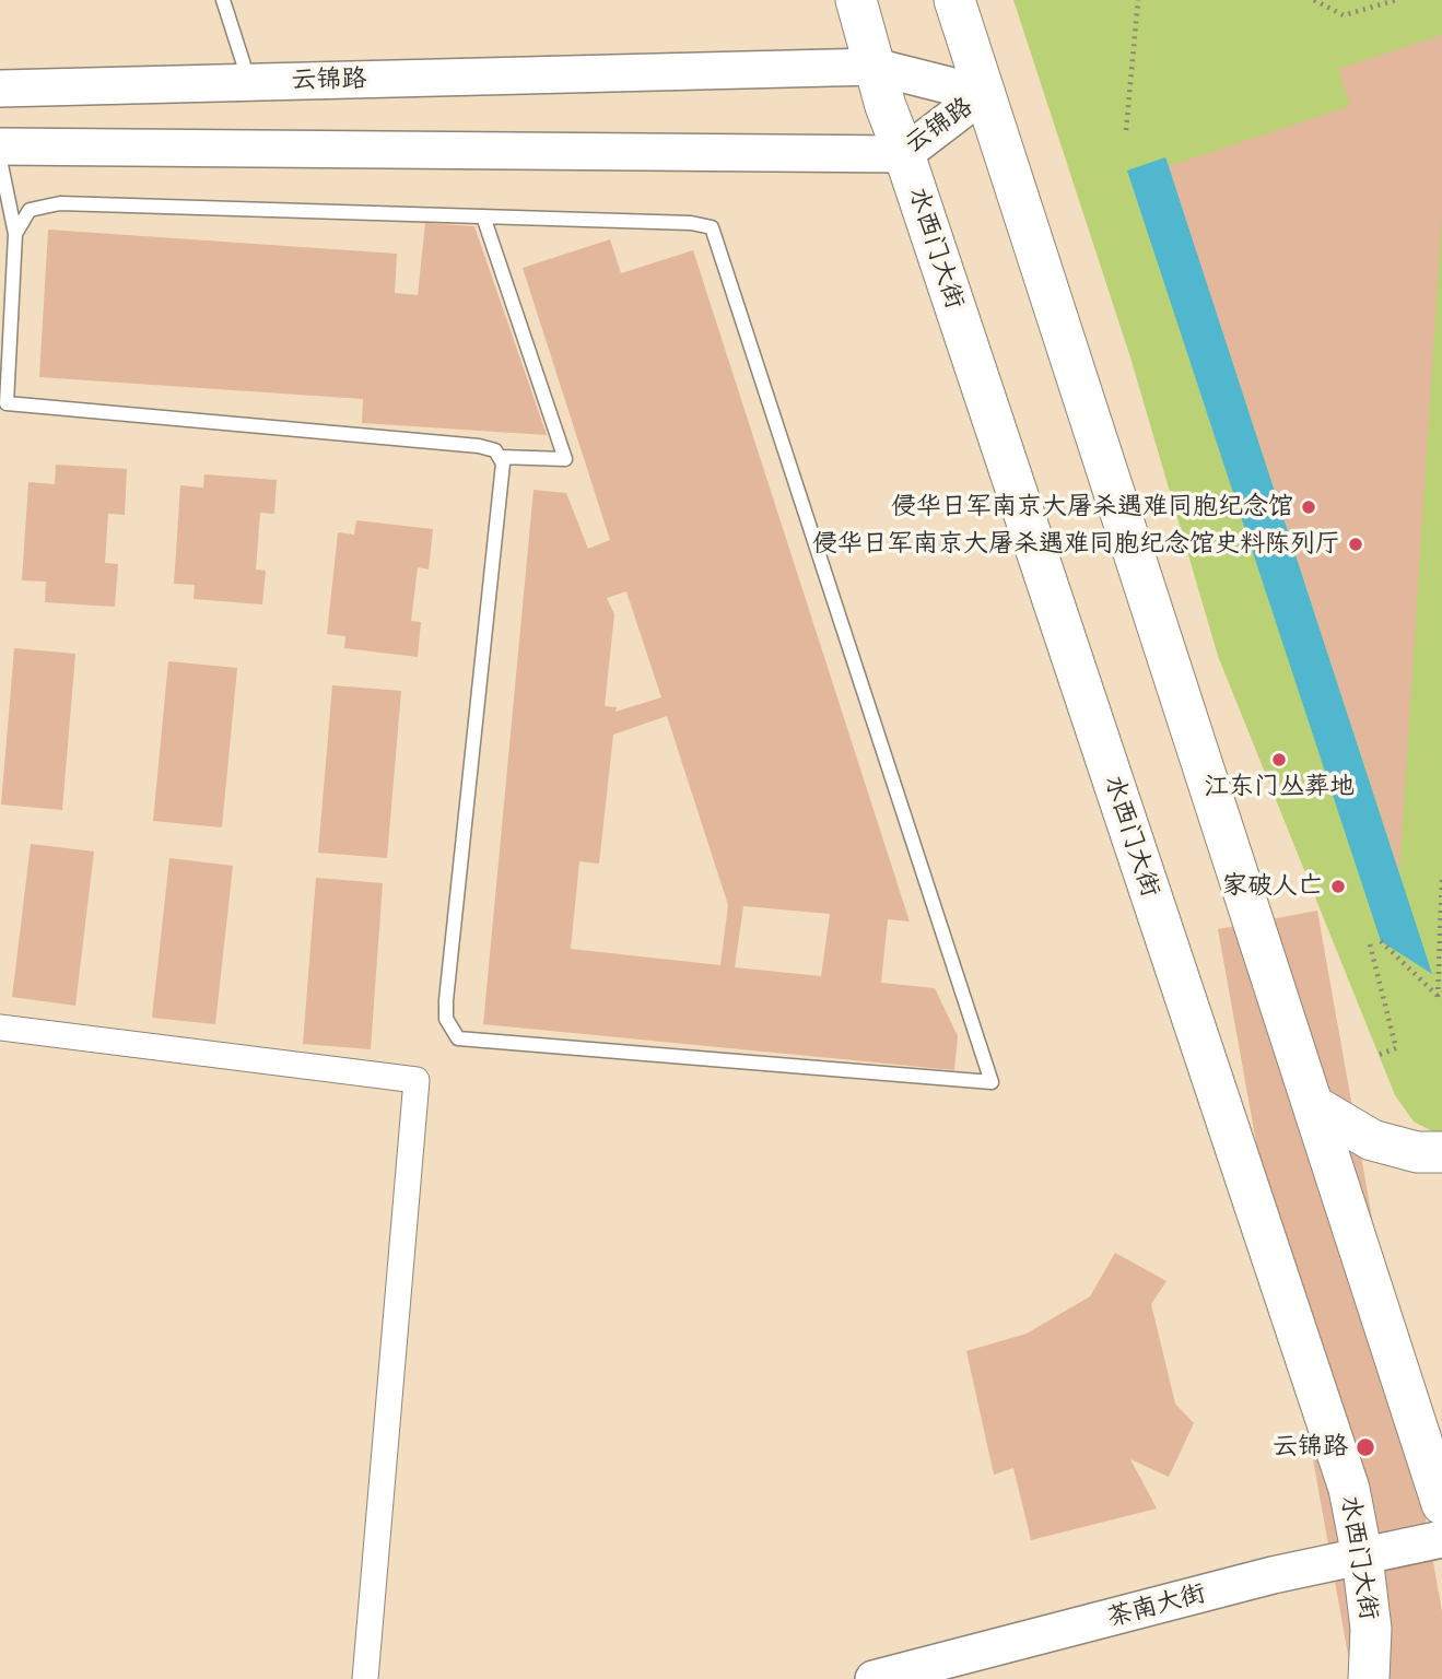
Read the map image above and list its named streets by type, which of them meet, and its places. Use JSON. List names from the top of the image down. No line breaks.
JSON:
{"streets":{"main road":["水西门大街"],"street":["云锦路","茶南大街"]},"crossings":[["云锦路","水西门大街"],["水西门大街","茶南大街"]],"places":["侵华日军南京大屠杀遇难同胞纪念馆","侵华日军南京大屠杀遇难同胞纪念馆史料陈列厅","江东门丛葬地","家破人亡","云锦路"]}
